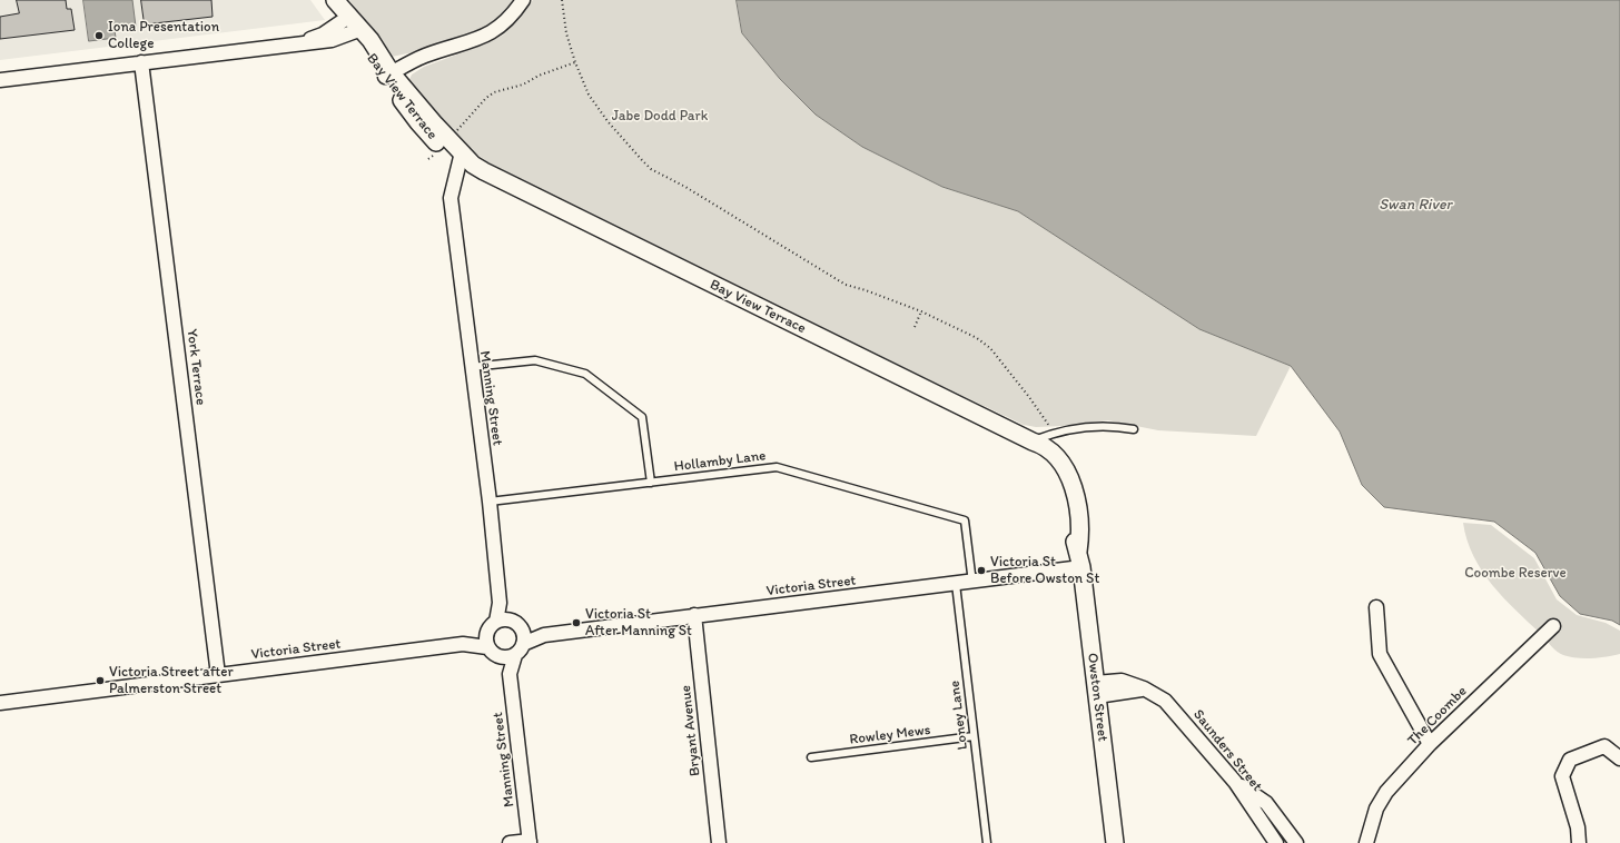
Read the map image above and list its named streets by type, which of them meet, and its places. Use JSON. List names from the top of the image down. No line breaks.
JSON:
{"streets":{"street":["Bay View Terrace","York Terrace","Manning Street","Victoria Street","Owston Street","The Coombe","Bryant Avenue","Saunders Street"],"lane":["Hollamby Lane","Loney Lane","Rowley Mews"]},"crossings":[["Bay View Terrace","Manning Street"],["Bay View Terrace","Owston Street"],["York Terrace","Victoria Street"],["Manning Street","Hollamby Lane"],["Manning Street","Victoria Street"],["Hollamby Lane","Victoria Street"],["Victoria Street","Owston Street"],["Victoria Street","Loney Lane"],["Victoria Street","Bryant Avenue"],["Owston Street","Saunders Street"],["Loney Lane","Rowley Mews"]],"water":["Swan River"],"parks":["Jabe Dodd Park","Coombe Reserve"],"places":["Iona Presentation College","Victoria St Before Owston St","Victoria St After Manning St","Victoria Street after Palmerston Street"]}
